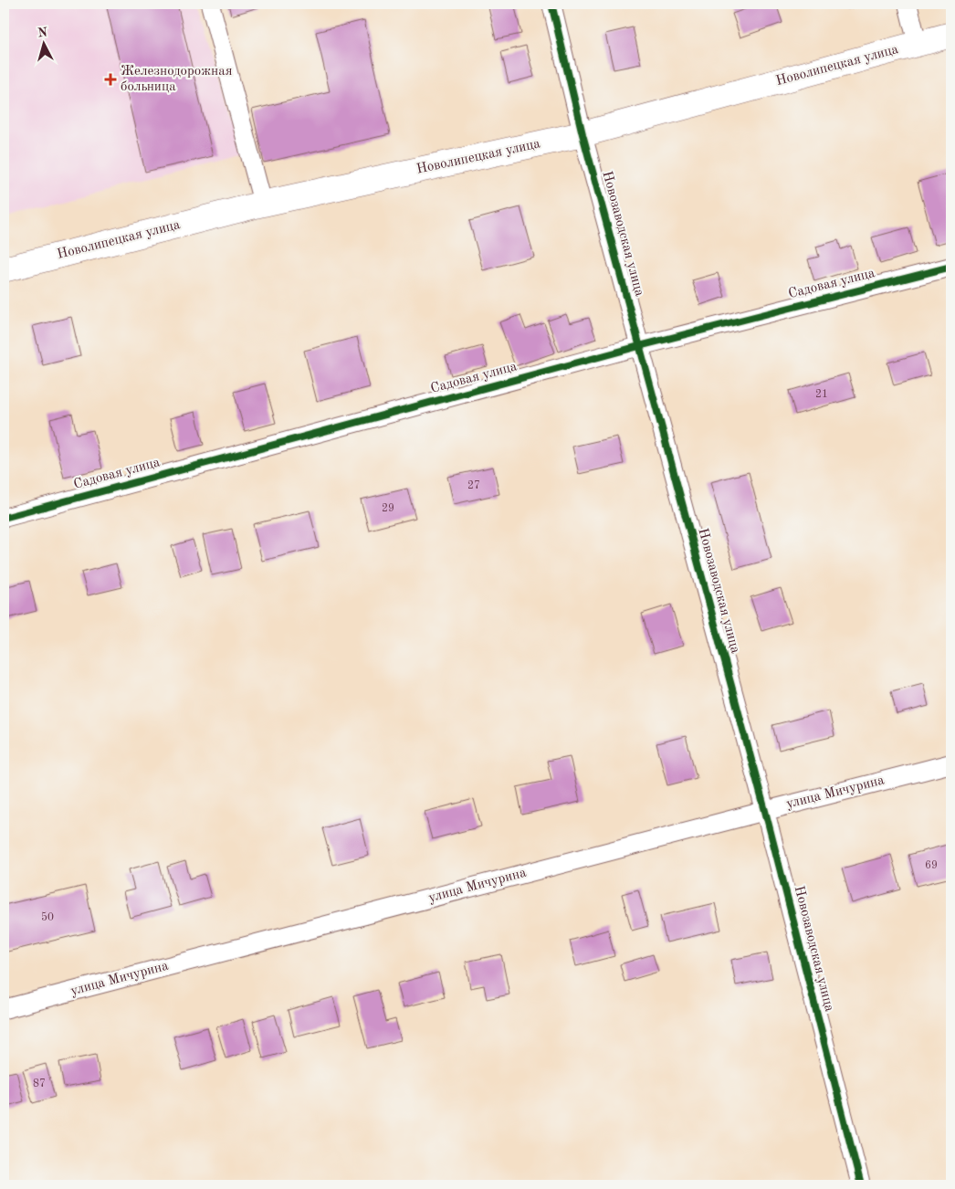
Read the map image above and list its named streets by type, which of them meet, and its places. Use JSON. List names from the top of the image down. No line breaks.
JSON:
{"streets":{"street":["Новолипецкая улица","Новозаводская улица","Садовая улица","улица Мичурина"]},"crossings":[["Новолипецкая улица","Новозаводская улица"],["Новозаводская улица","Садовая улица"],["Новозаводская улица","улица Мичурина"]],"places":{"health":["Железнодорожная больница"]},"house_numbers":["21","27","29","69","50","87"],"north":"top"}
